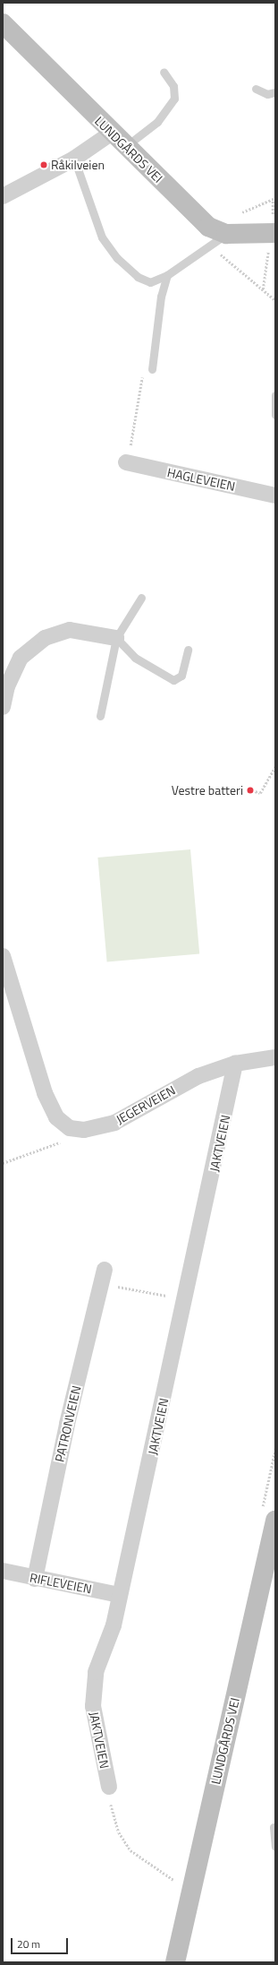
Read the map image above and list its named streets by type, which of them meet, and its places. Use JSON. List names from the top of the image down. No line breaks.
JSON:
{"streets":{"street":["LUNDGÅRDS VEI","HAGLEVEIEN","JEGERVEIEN","JAKTVEIEN","PATRONVEIEN","RIFLEVEIEN"]},"crossings":[["JEGERVEIEN","JAKTVEIEN"],["JAKTVEIEN","RIFLEVEIEN"],["PATRONVEIEN","RIFLEVEIEN"]],"places":["Råkilveien","Vestre batteri"],"scale_bar":"20 m"}
